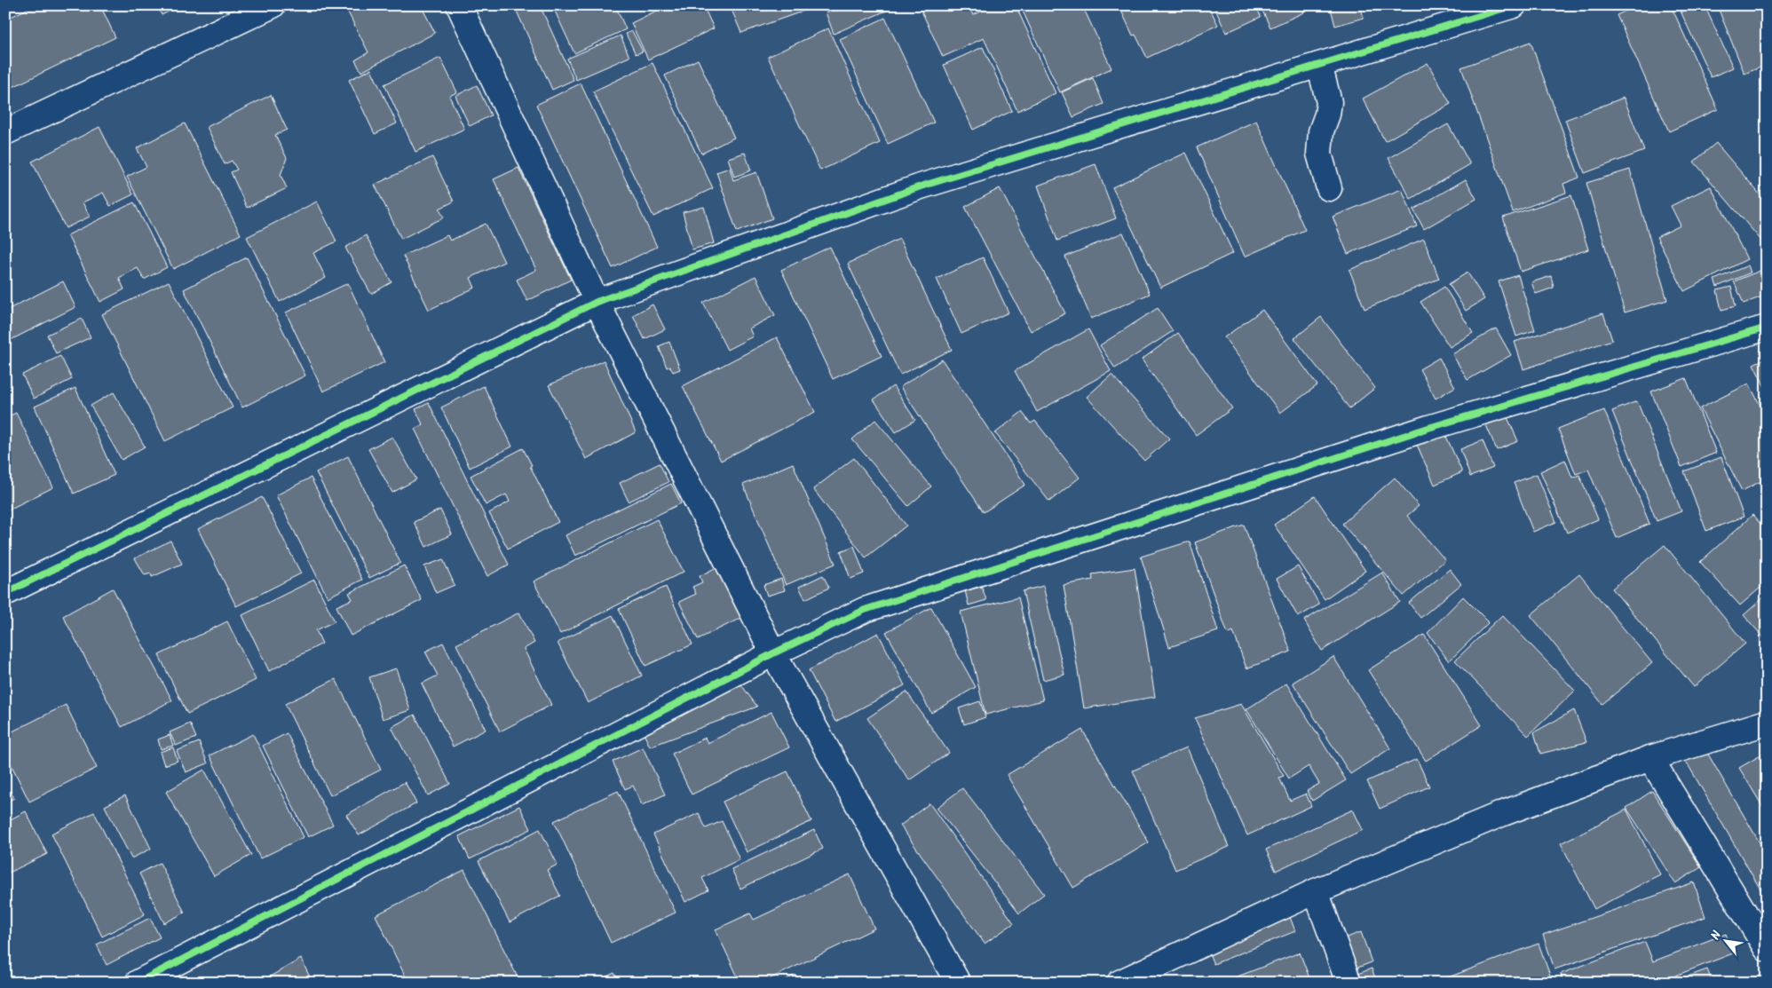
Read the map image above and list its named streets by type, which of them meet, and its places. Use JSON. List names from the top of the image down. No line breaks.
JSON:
{"north":"top left"}
